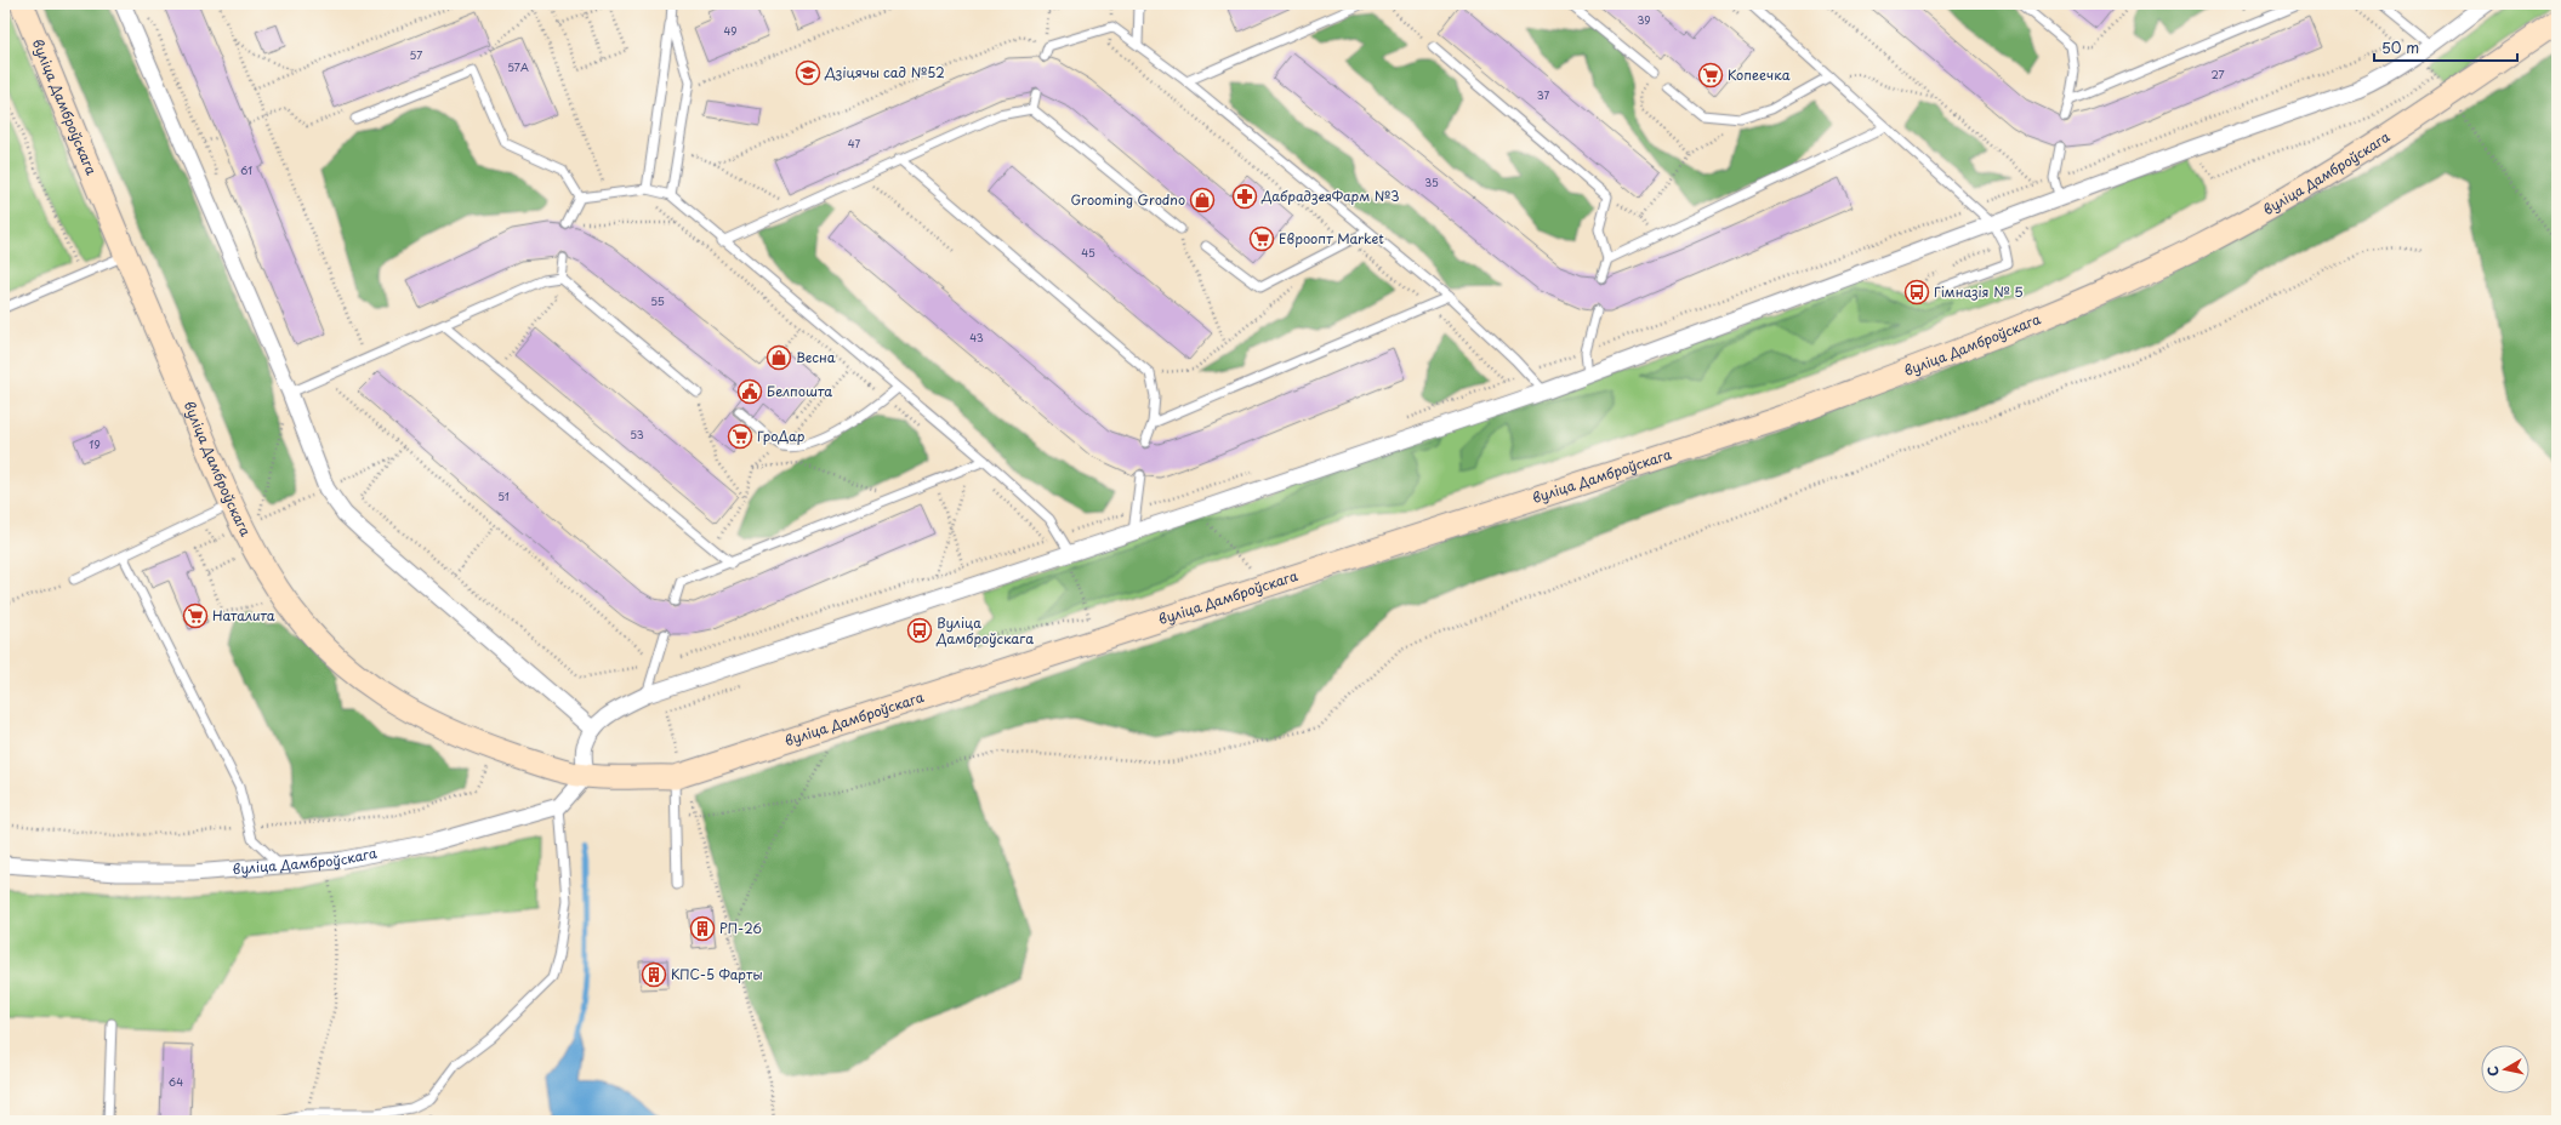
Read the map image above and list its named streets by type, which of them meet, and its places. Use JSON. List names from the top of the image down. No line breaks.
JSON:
{"streets":{"main road":["вуліца Дамброўскага"]},"places":{"school or university":["Дзіцячы сад №52"],"supermarket":["Копеечка","Евроопт Market","ГроДар","Наталита"],"pharmacy":["ДабрадзеяФарм №3"],"shop":["Grooming Grodno","Весна"],"bus stop":["Гімназія № 5","Вуліца Дамброўскага"],"public building":["Белпошта"],"building":["РП-26","КПС-5 Фарты"]},"house_numbers":["39","49","57","57А","27","37","47","61","35","45","55","43","53","19","51","64"],"scale_bar":"50 m","north":"left"}
